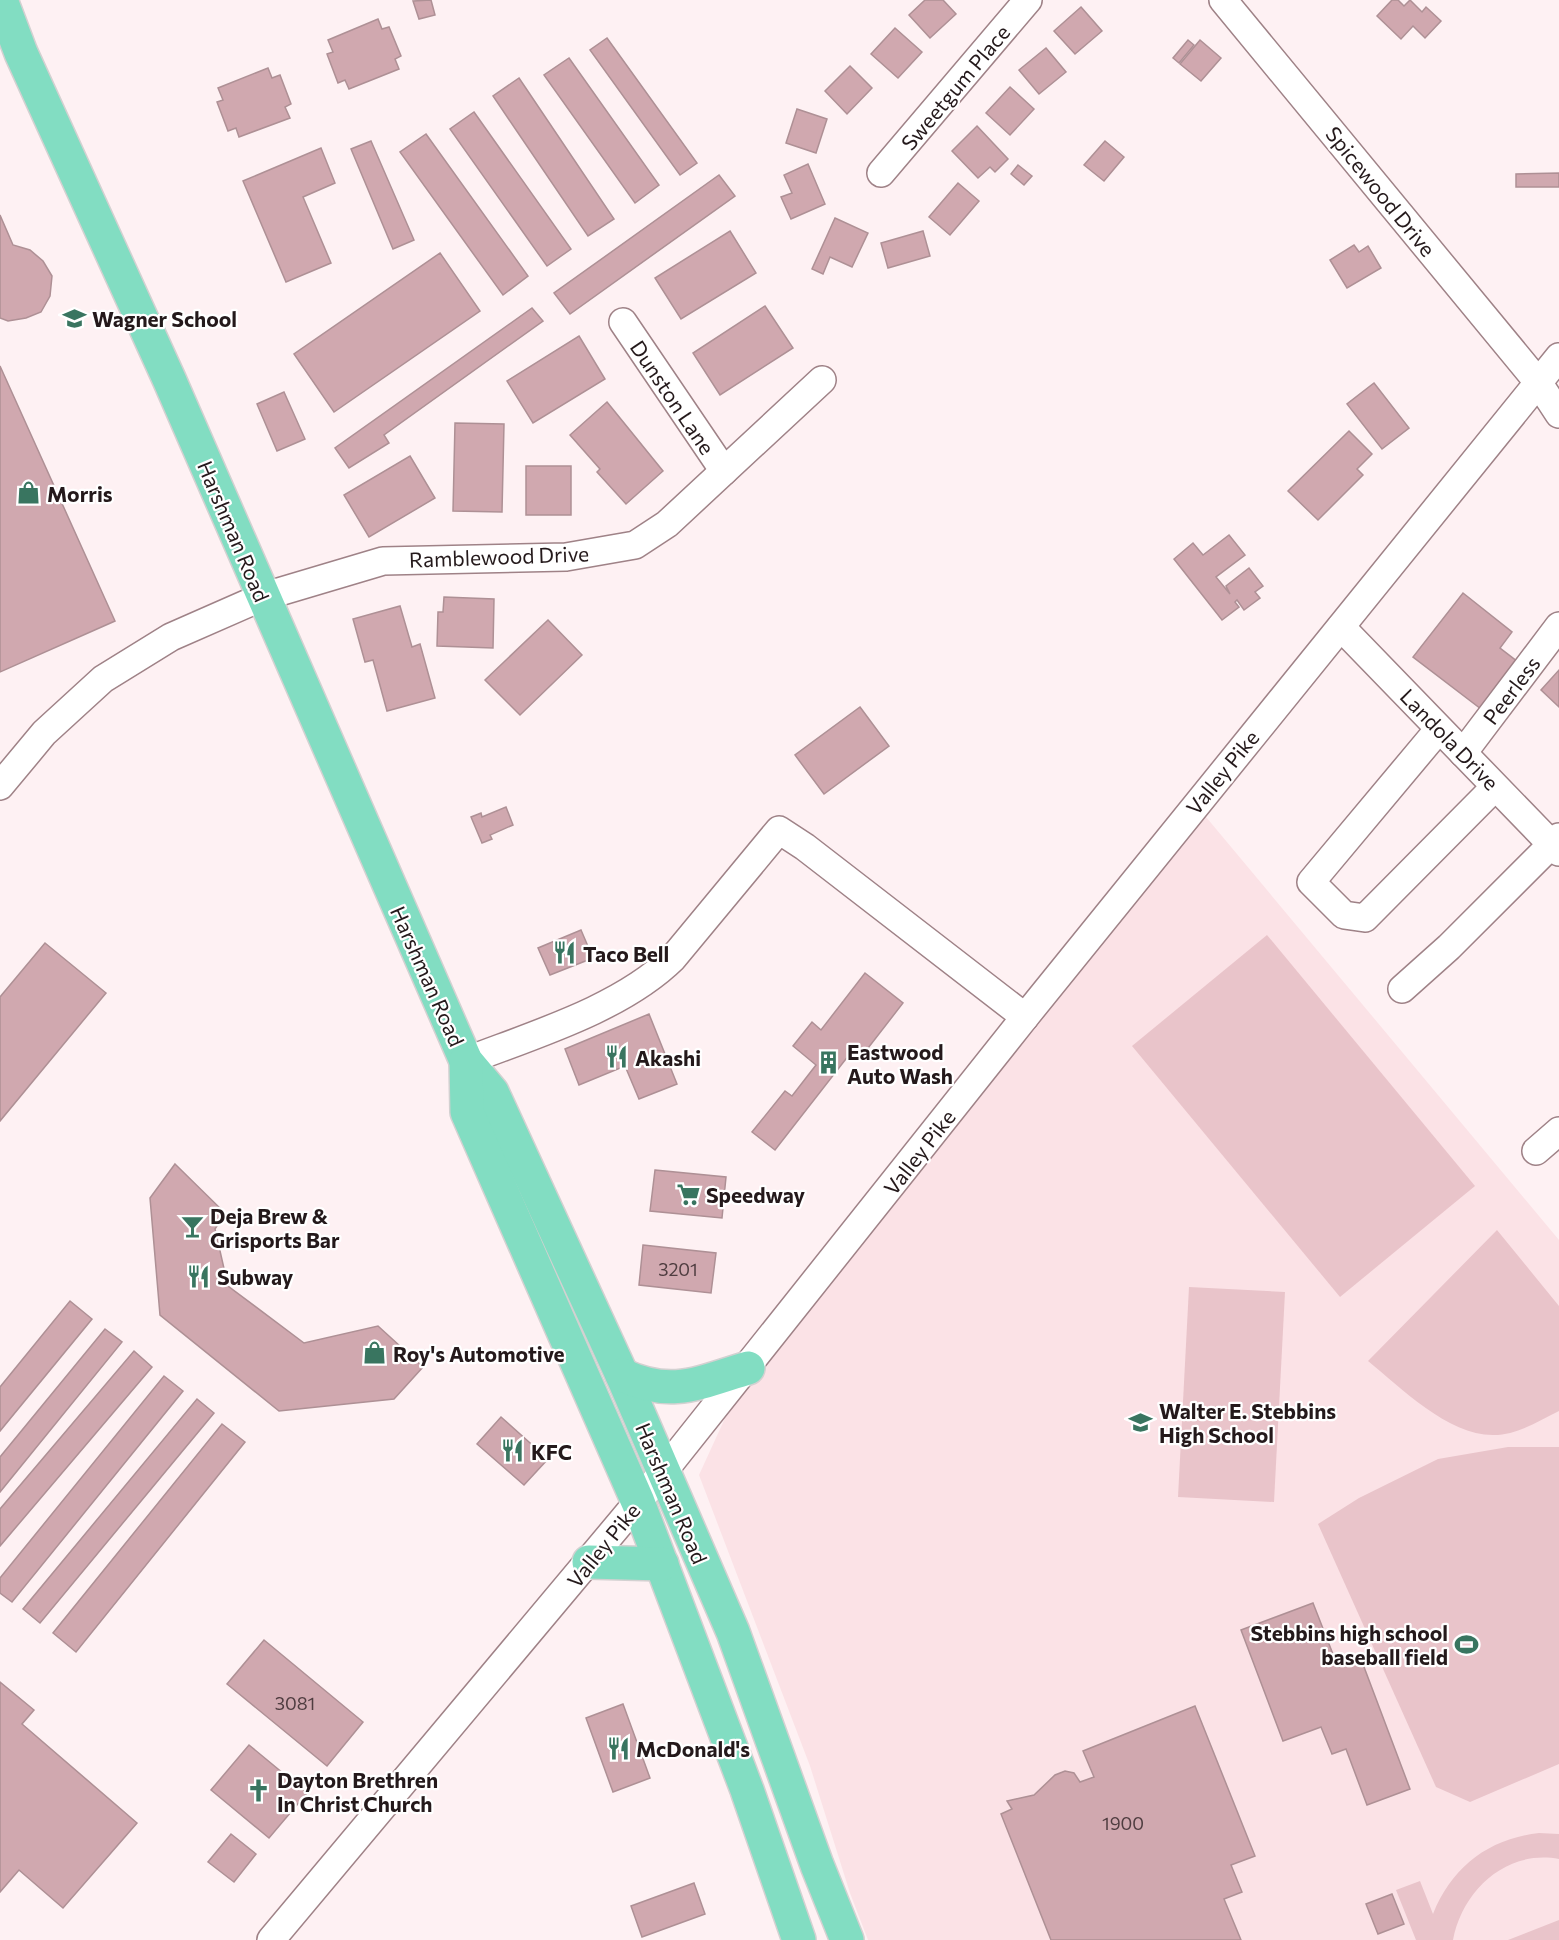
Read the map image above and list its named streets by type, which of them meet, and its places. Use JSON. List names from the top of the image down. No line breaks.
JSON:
{"streets":{"main road":["Harshman Road"],"street":["Sweetgum Place","Spicewood Drive","Dunston Lane","Ramblewood Drive","Peerless","Landola Drive","Valley Pike"]},"crossings":[["Spicewood Drive","Valley Pike"],["Dunston Lane","Ramblewood Drive"],["Harshman Road","Ramblewood Drive"],["Harshman Road","Valley Pike"],["Peerless","Landola Drive"],["Landola Drive","Valley Pike"]],"places":{"school or university":["Wagner School","Walter E. Stebbins High School"],"shop":["Morris","Roy's Automotive"],"restaurant":["Taco Bell","Akashi","Subway","KFC","McDonald's"],"building":["Eastwood Auto Wash"],"supermarket":["Speedway"],"bar":["Deja Brew & Grisports Bar"],"sports":["Stebbins high school baseball field"],"church":["Dayton Brethren In Christ Church"]},"house_numbers":["3201","3081","1900"]}
